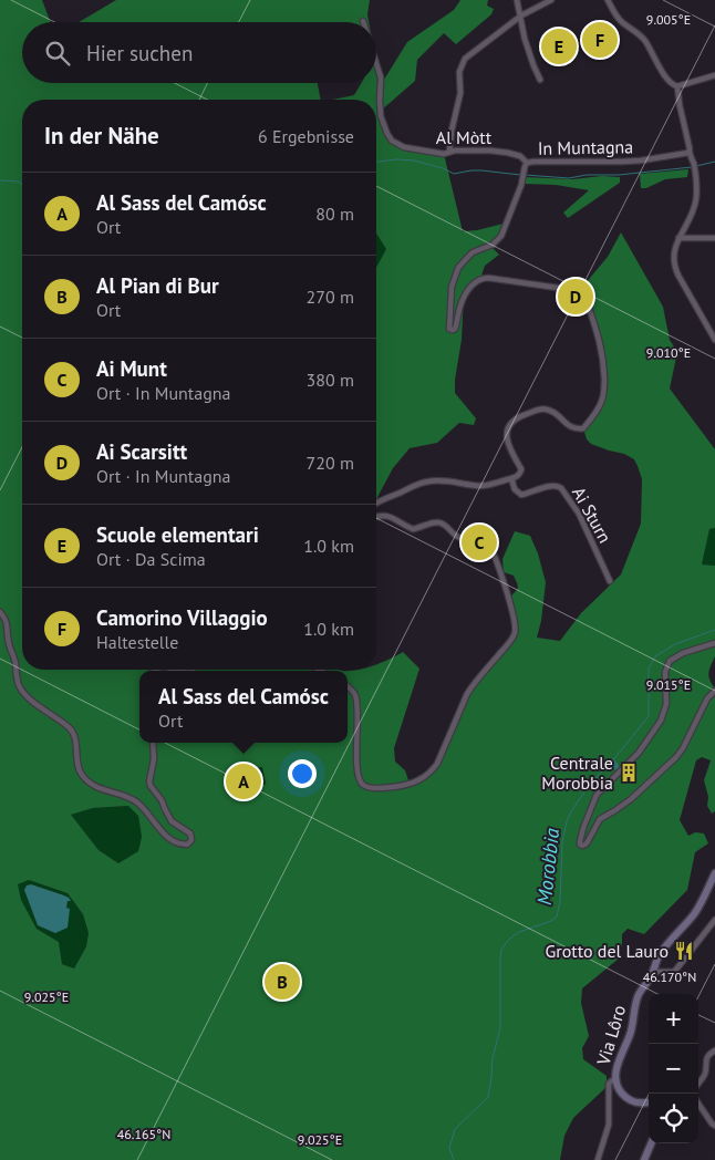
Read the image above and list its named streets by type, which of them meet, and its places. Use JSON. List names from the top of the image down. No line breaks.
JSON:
{"streets":{"street":["Al Mòtt","In Muntagna","Ai Sturn","Via Lôro"]},"crossings":[["Al Mòtt","In Muntagna"],["In Muntagna","Ai Sturn"]],"water":["Morobbia"],"places":{"building":["Centrale Morobbia"],"restaurant":["Grotto del Lauro"]},"page":{"pins":["F","E","D","C","A","B"],"search":"Hier suchen","heading":["In der Nähe","6 Ergebnisse"],"list":[{"mark":"A","name":"Al Sass del Camósc","note":"Ort","value":"80 m"},{"mark":"B","name":"Al Pian di Bur","note":"Ort","value":"270 m"},{"mark":"C","name":"Ai Munt","note":"Ort · In Muntagna","value":"380 m"},{"mark":"D","name":"Ai Scarsitt","note":"Ort · In Muntagna","value":"720 m"},{"mark":"E","name":"Scuole elementari","note":"Ort · Da Scima","value":"1.0 km"},{"mark":"F","name":"Camorino Villaggio","note":"Haltestelle","value":"1.0 km"}],"popup":["Al Sass del Camósc","Ort"],"map_buttons":["+","−"]},"coordinates":["9.005°E","9.010°E","9.015°E","46.170°N","9.025°E","46.165°N"]}
